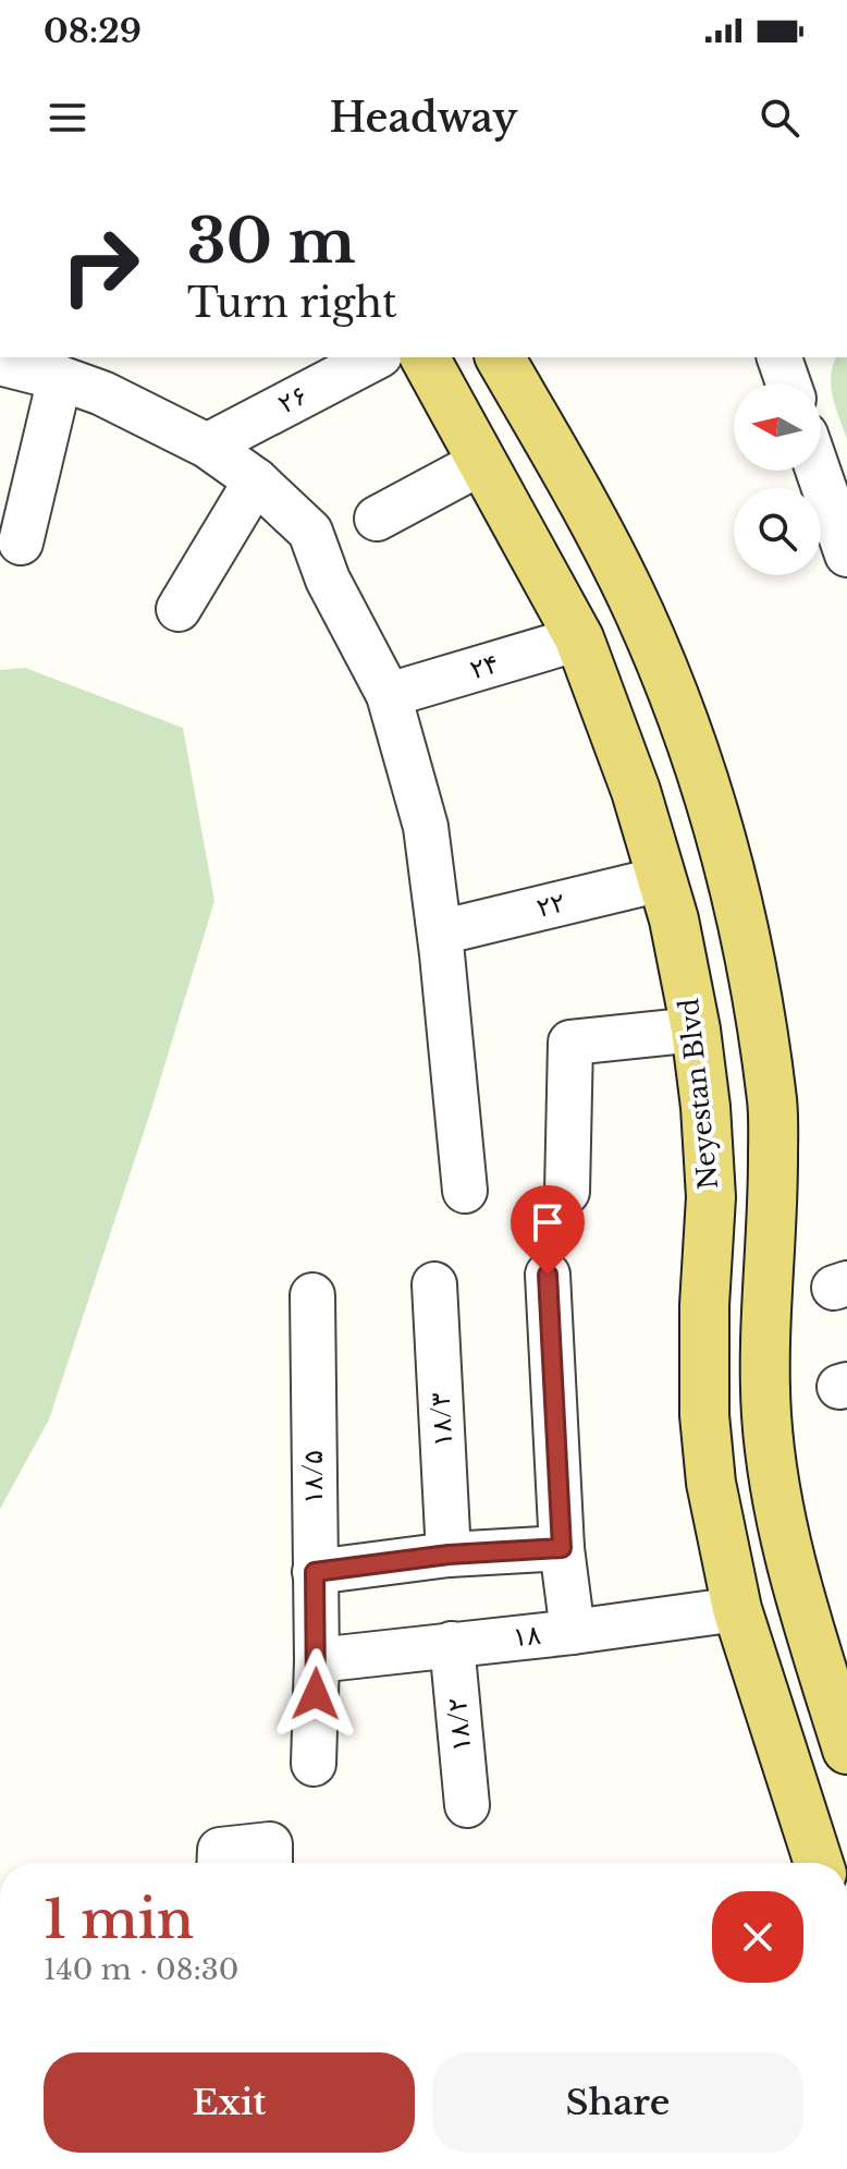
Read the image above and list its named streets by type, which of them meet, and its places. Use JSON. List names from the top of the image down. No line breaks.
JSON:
{"streets":{"main road":["Neyestan Blvd"],"street":["۲۶","۲۴","۲۲","۱۸/۳","۱۸/۵","۱۸","۱۸/۲"]},"crossings":[["۲۴","Neyestan Blvd"],["۲۲","Neyestan Blvd"],["Neyestan Blvd","۱۸"],["۱۸/۵","۱۸"],["۱۸","۱۸/۲"]],"north":"left","page":{"status":"08:29","header":"Headway","turn":["30 m","Turn right"],"heading":["1 min","140 m · 08:30"],"buttons":["Exit","Share"]}}
